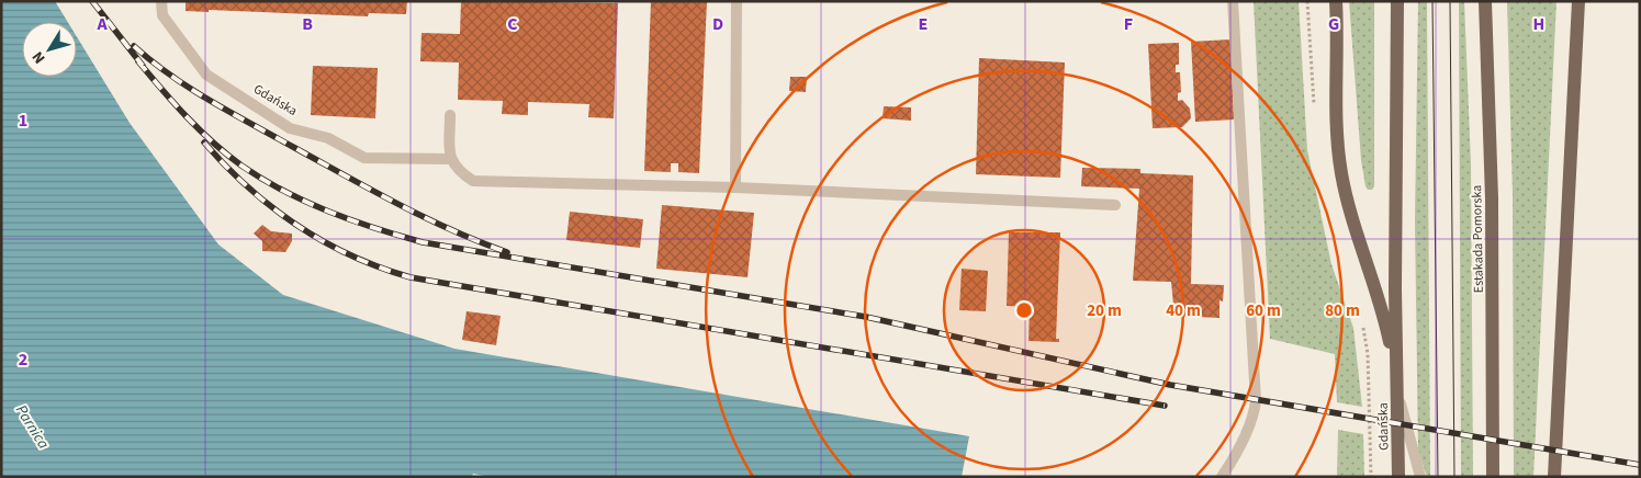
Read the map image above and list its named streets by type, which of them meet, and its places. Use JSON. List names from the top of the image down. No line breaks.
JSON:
{"streets":{"main road":["Gdańska","Estakada Pomorska"]},"water":["Parnica"],"north":"bottom left","grid":{"columns":["A","B","C","D","E","F","G","H"],"rows":["1","2"]},"rings":["20 m","40 m","60 m","80 m"]}
